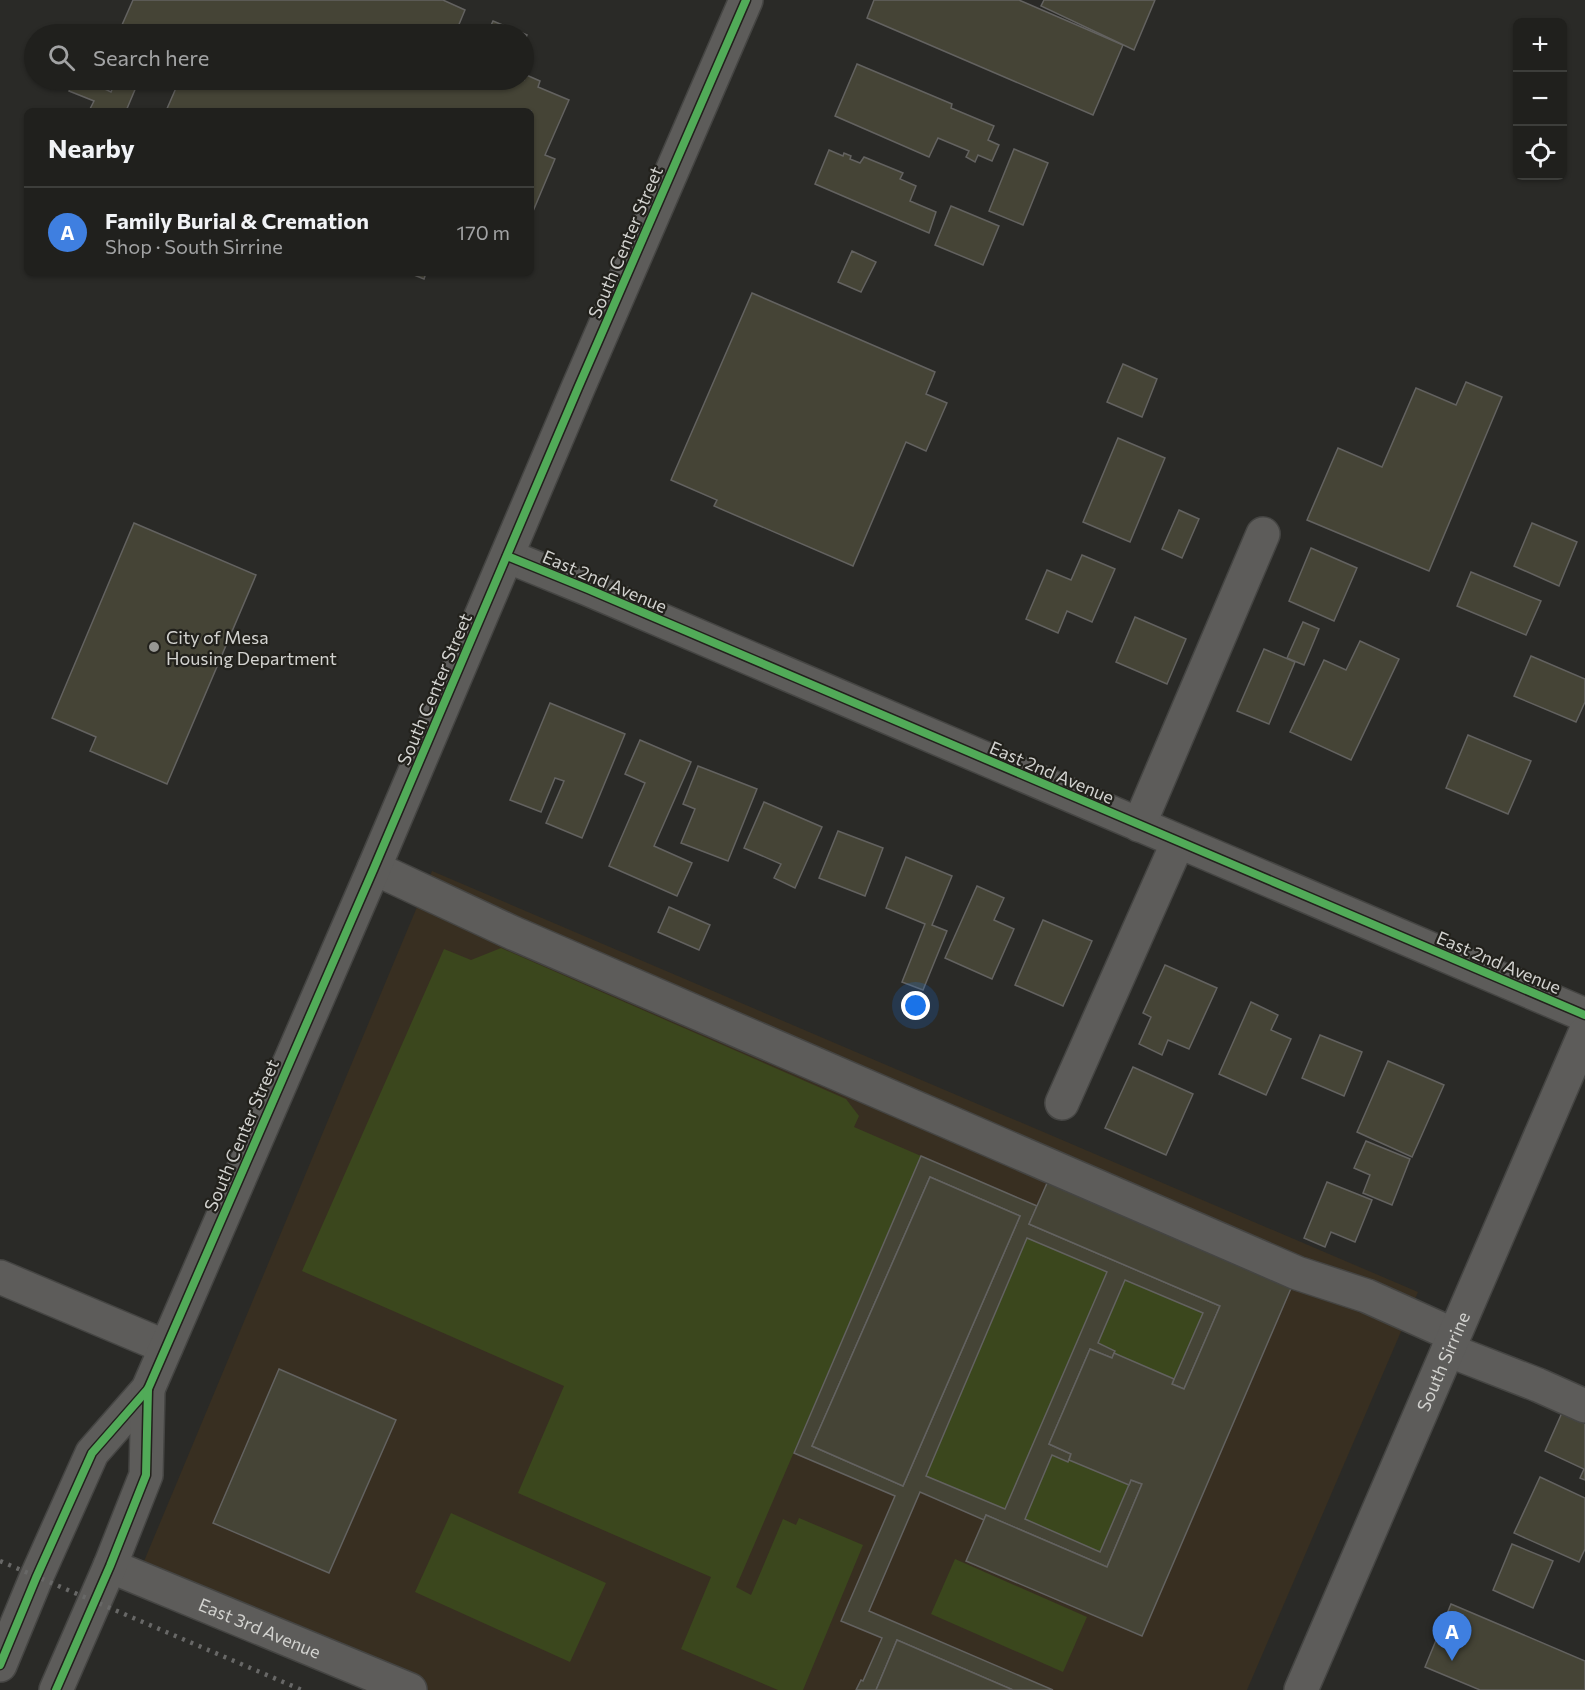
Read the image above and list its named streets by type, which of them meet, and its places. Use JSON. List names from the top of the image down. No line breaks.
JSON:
{"streets":{"street":["South Center Street","East 2nd Avenue","South Sirrine","East 3rd Avenue"]},"crossings":[["South Center Street","East 2nd Avenue"],["South Center Street","East 3rd Avenue"]],"places":["City of Mesa Housing Department"],"page":{"map_buttons":["+","−"],"search":"Search here","heading":"Nearby","list":[{"mark":"A","name":"Family Burial & Cremation","note":"Shop · South Sirrine","value":"170 m"}],"pins":"A"}}
